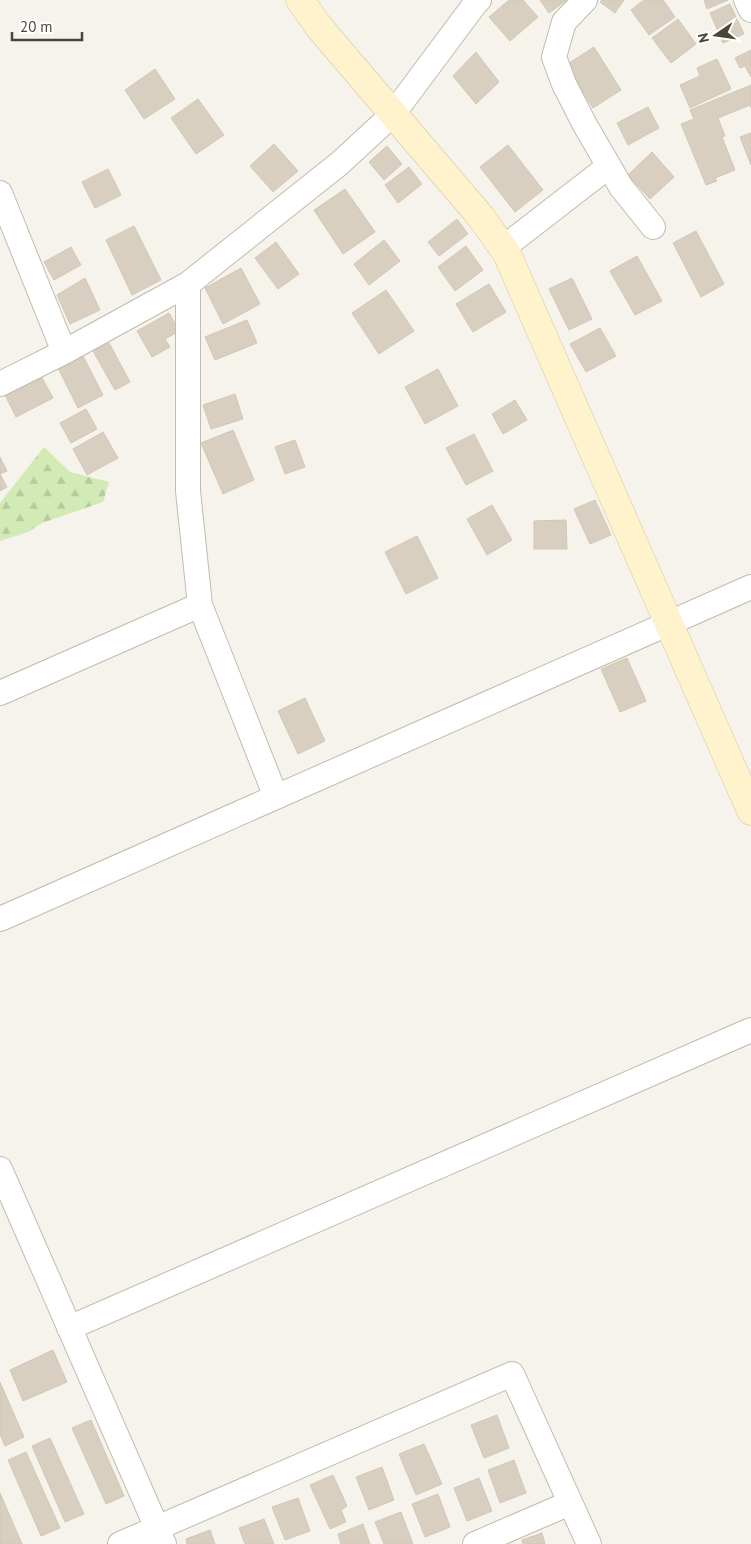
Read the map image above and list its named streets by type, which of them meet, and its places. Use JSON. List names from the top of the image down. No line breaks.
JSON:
{"scale_bar":"20 m","north":"left"}
